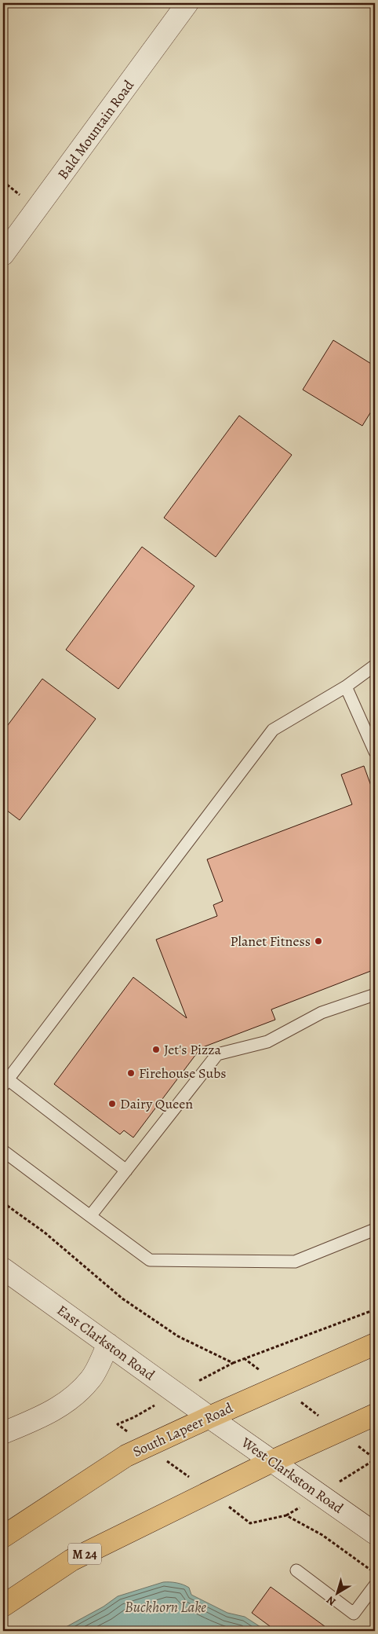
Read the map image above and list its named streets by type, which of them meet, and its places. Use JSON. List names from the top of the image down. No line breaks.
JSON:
{"streets":{"main road":["South Lapeer Road","M 24"],"street":["Bald Mountain Road","East Clarkston Road","West Clarkston Road"]},"crossings":[["East Clarkston Road","South Lapeer Road"],["East Clarkston Road","West Clarkston Road"],["South Lapeer Road","West Clarkston Road"],["West Clarkston Road","M 24"]],"water":["Buckhorn Lake"],"places":["Planet Fitness","Jet's Pizza","Firehouse Subs","Dairy Queen"],"north":"bottom left"}
